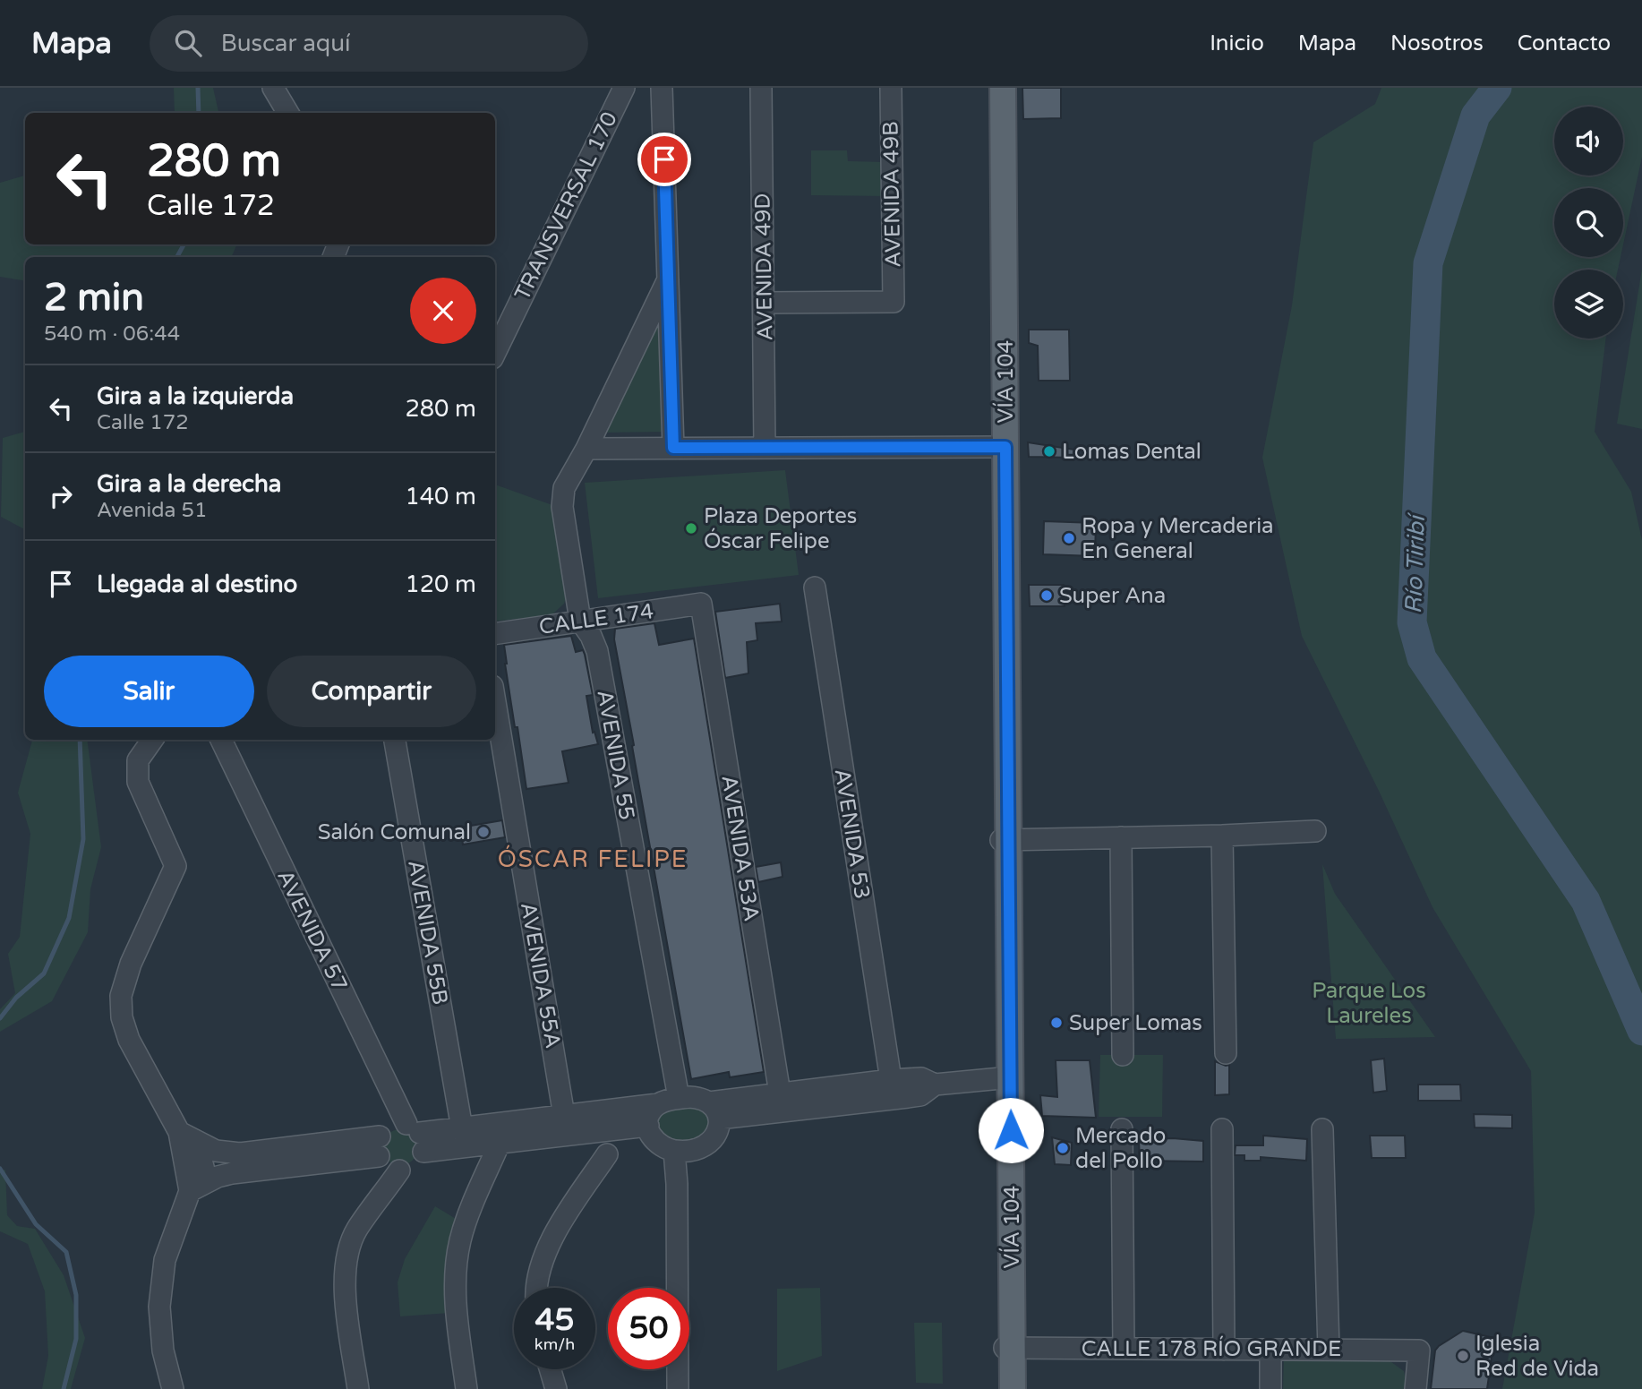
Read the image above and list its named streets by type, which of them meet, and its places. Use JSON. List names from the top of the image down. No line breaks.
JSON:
{"streets":{"main road":["VÍA 104"],"street":["AVENIDA 49B","TRANSVERSAL 170","AVENIDA 49D","CALLE 174","AVENIDA 55","AVENIDA 53","AVENIDA 53A","AVENIDA 57","AVENIDA 55B","AVENIDA 55A","CALLE 178 RÍO GRANDE"]},"crossings":[["AVENIDA 49B","AVENIDA 49D"],["VÍA 104","CALLE 178 RÍO GRANDE"],["CALLE 174","AVENIDA 55"],["CALLE 174","AVENIDA 53A"]],"districts":["ÓSCAR FELIPE"],"water":["Río Tiribí"],"parks":["Parque Los Laureles"],"places":["Lomas Dental","Plaza Deportes Óscar Felipe","Ropa y Mercaderia En General","Super Ana","Salón Comunal","Super Lomas","Mercado del Pollo","Iglesia Red de Vida"],"page":{"header":"Mapa","search":"Buscar aquí","nav":["Inicio","Mapa","Nosotros","Contacto"],"turn":["280 m","Calle 172"],"heading":["2 min","540 m · 06:44"],"list":[{"name":"Gira a la izquierda","note":"Calle 172","value":"280 m"},{"name":"Gira a la derecha","note":"Avenida 51","value":"140 m"},{"name":"Llegada al destino","value":"120 m"}],"buttons":["Salir","Compartir"],"speed":"45 km/h","limit":"50"}}
